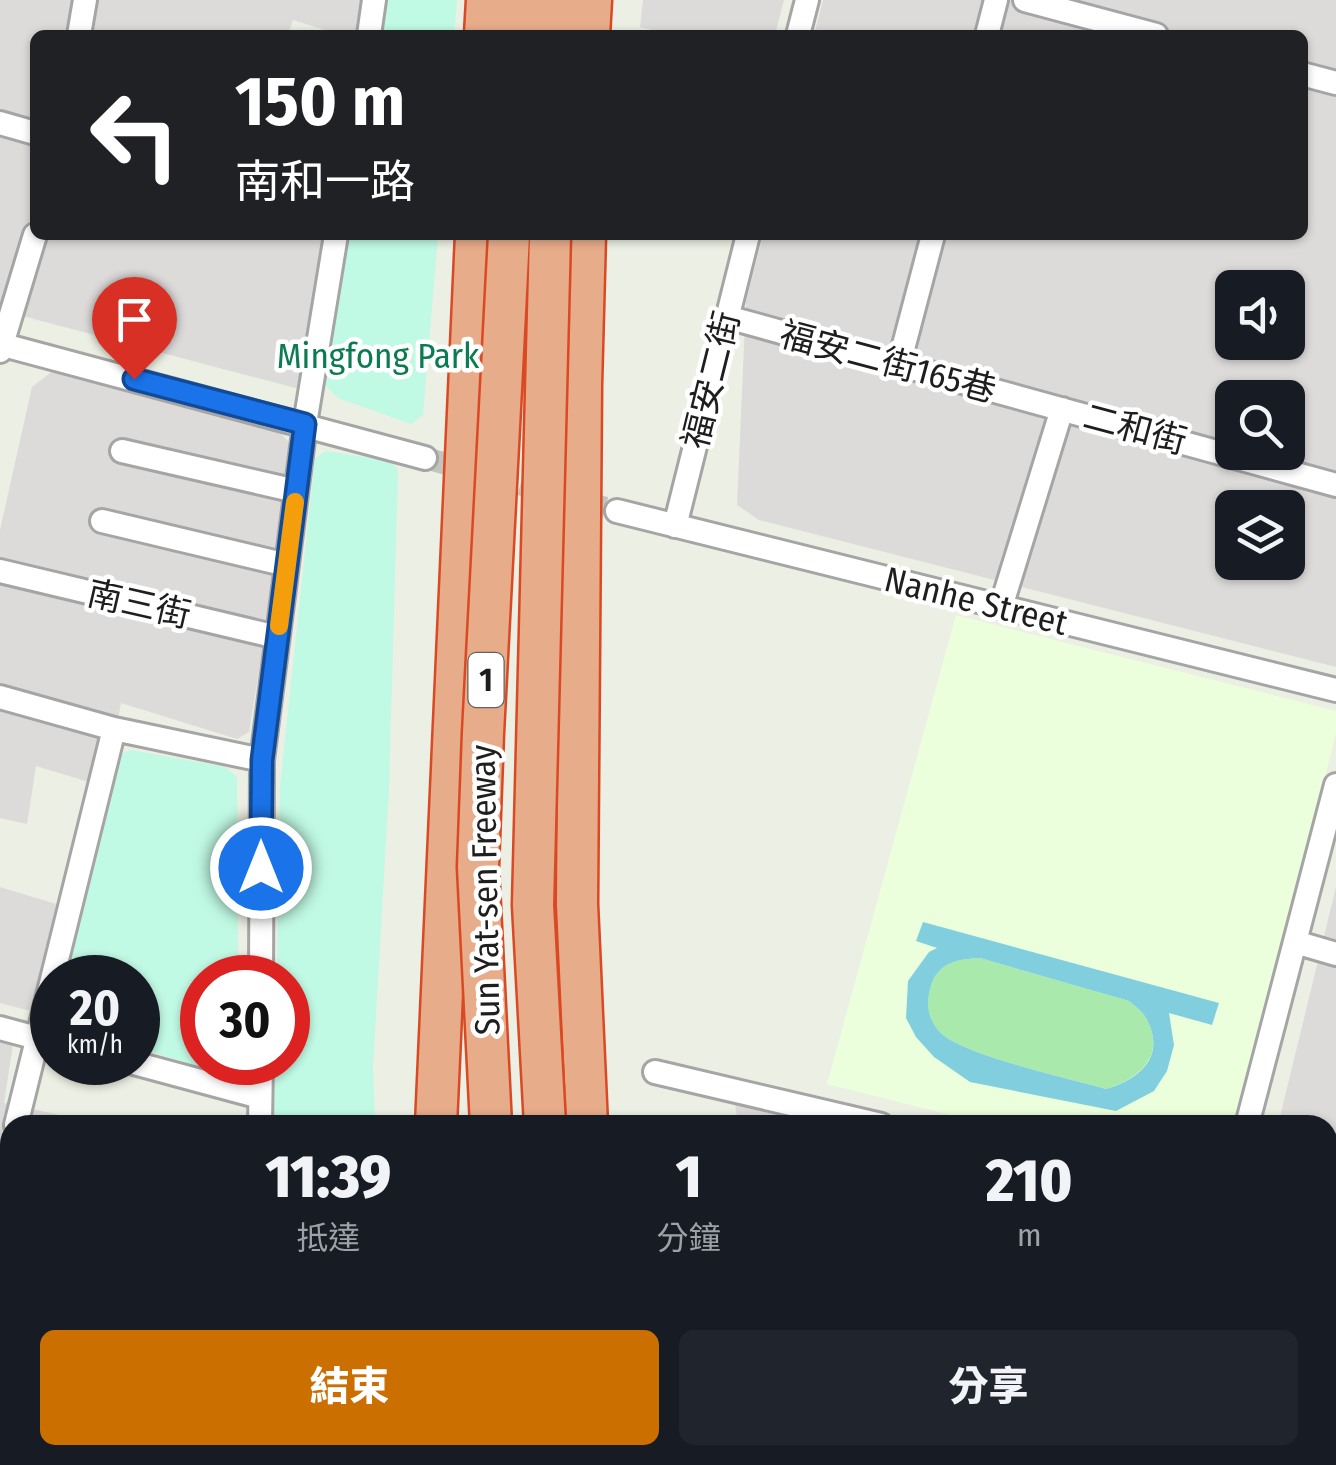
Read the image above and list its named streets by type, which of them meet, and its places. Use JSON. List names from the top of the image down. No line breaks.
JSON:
{"streets":{"highway":["1","Sun Yat-sen Freeway"],"street":["福安二街165巷","福安二街","二和街","Nanhe Street","南三街"]},"crossings":[["福安二街165巷","福安二街"],["福安二街165巷","二和街"],["福安二街","Nanhe Street"]],"parks":["Mingfong Park"],"page":{"turn":["150 m","南和一路"],"speed":"20 km/h","limit":"30","eta":["11:39","抵達","1","分鐘","210","m"],"buttons":["結束","分享"]}}
